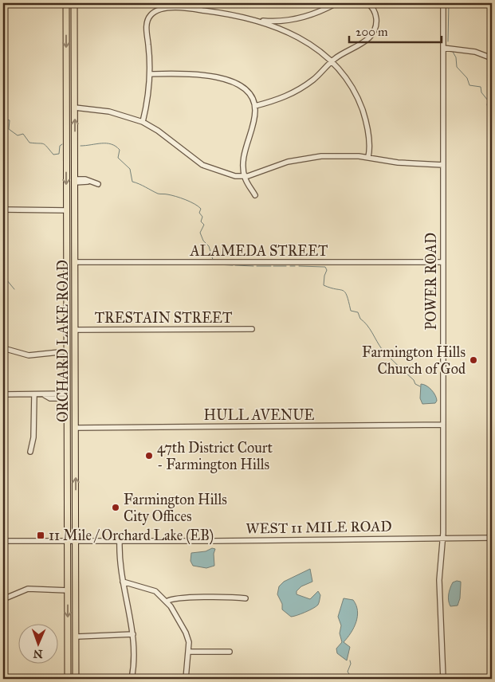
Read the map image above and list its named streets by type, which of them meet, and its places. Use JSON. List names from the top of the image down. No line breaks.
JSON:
{"streets":{"main road":["ORCHARD LAKE ROAD"],"street":["ALAMEDA STREET","POWER ROAD","TRESTAIN STREET","HULL AVENUE","WEST 11 MILE ROAD"]},"crossings":[["ALAMEDA STREET","POWER ROAD"],["ALAMEDA STREET","ORCHARD LAKE ROAD"],["POWER ROAD","HULL AVENUE"],["POWER ROAD","WEST 11 MILE ROAD"],["TRESTAIN STREET","ORCHARD LAKE ROAD"],["ORCHARD LAKE ROAD","HULL AVENUE"],["ORCHARD LAKE ROAD","WEST 11 MILE ROAD"]],"places":{"other":["Farmington Hills Church of God","47th District Court - Farmington Hills","Farmington Hills City Offices"],"transit":["11 Mile / Orchard Lake (EB)"]},"scale_bar":"200 m","north":"bottom"}
